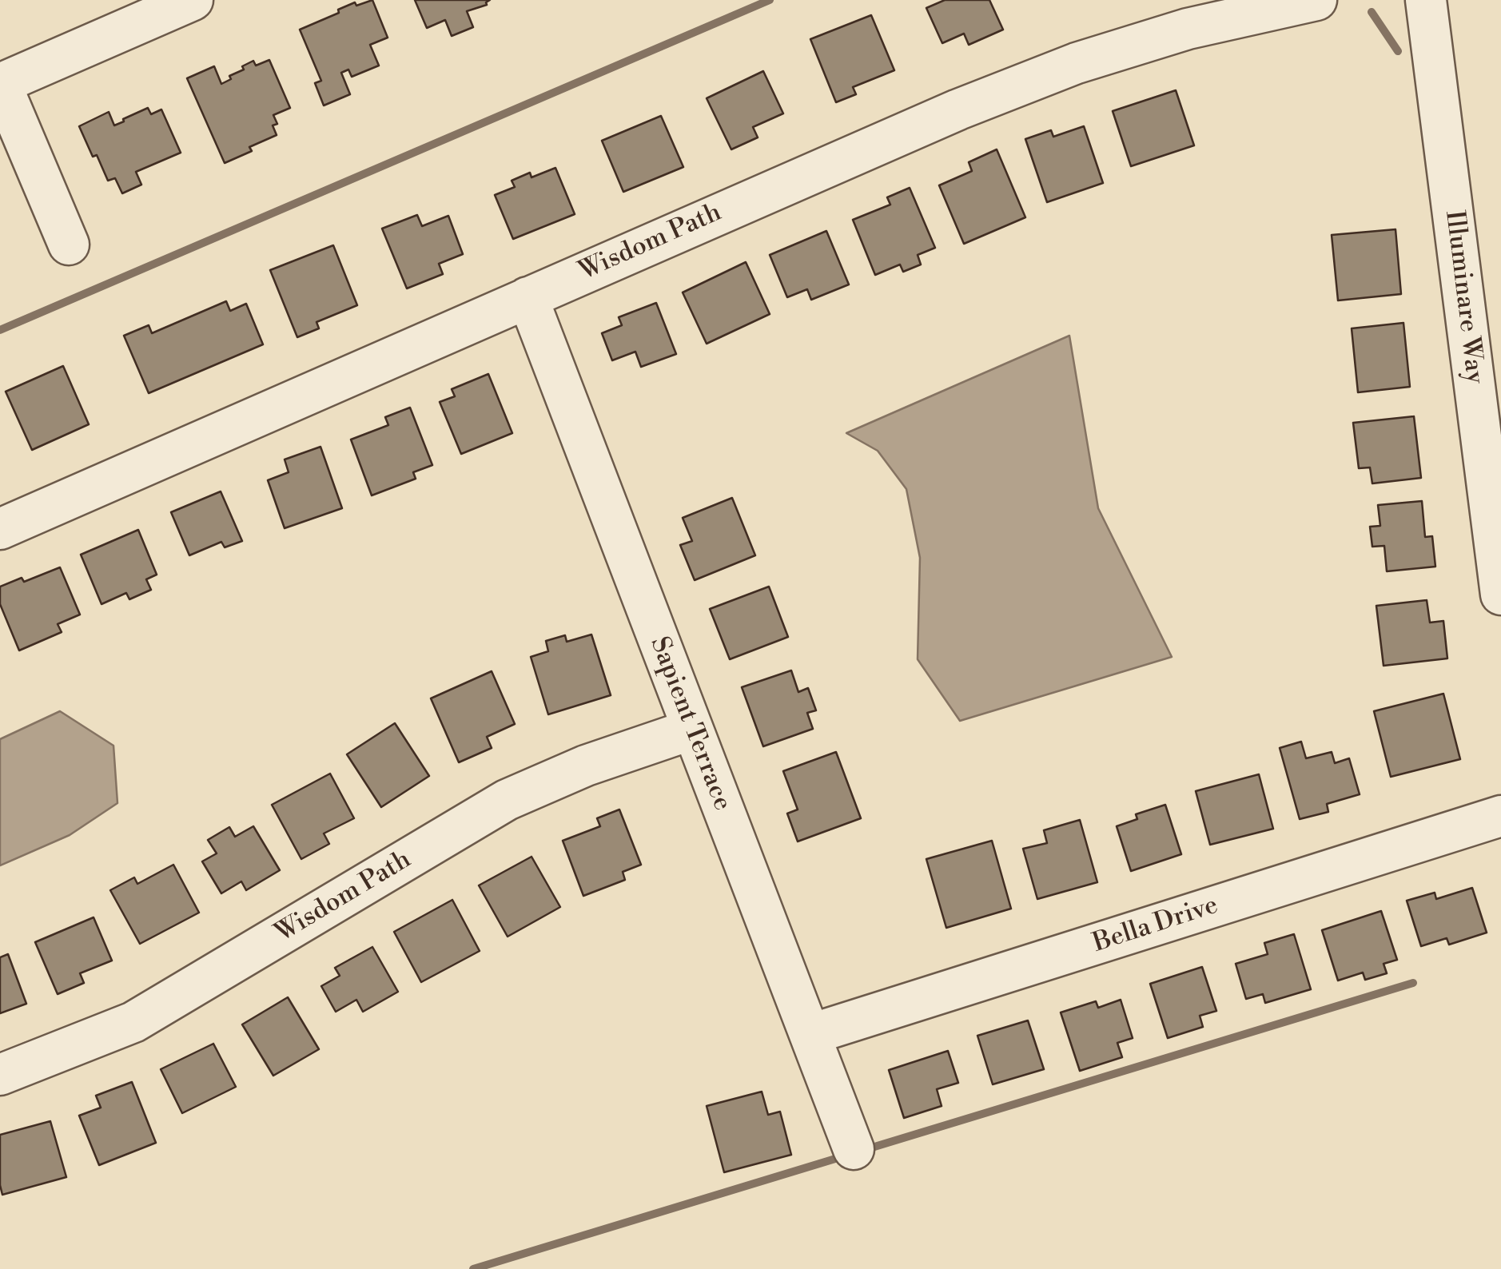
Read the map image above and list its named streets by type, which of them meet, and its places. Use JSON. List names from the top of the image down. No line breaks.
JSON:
{"streets":{"street":["Wisdom Path","Illuminare Way","Sapient Terrace","Bella Drive"]},"crossings":[["Wisdom Path","Sapient Terrace"],["Sapient Terrace","Bella Drive"]]}
